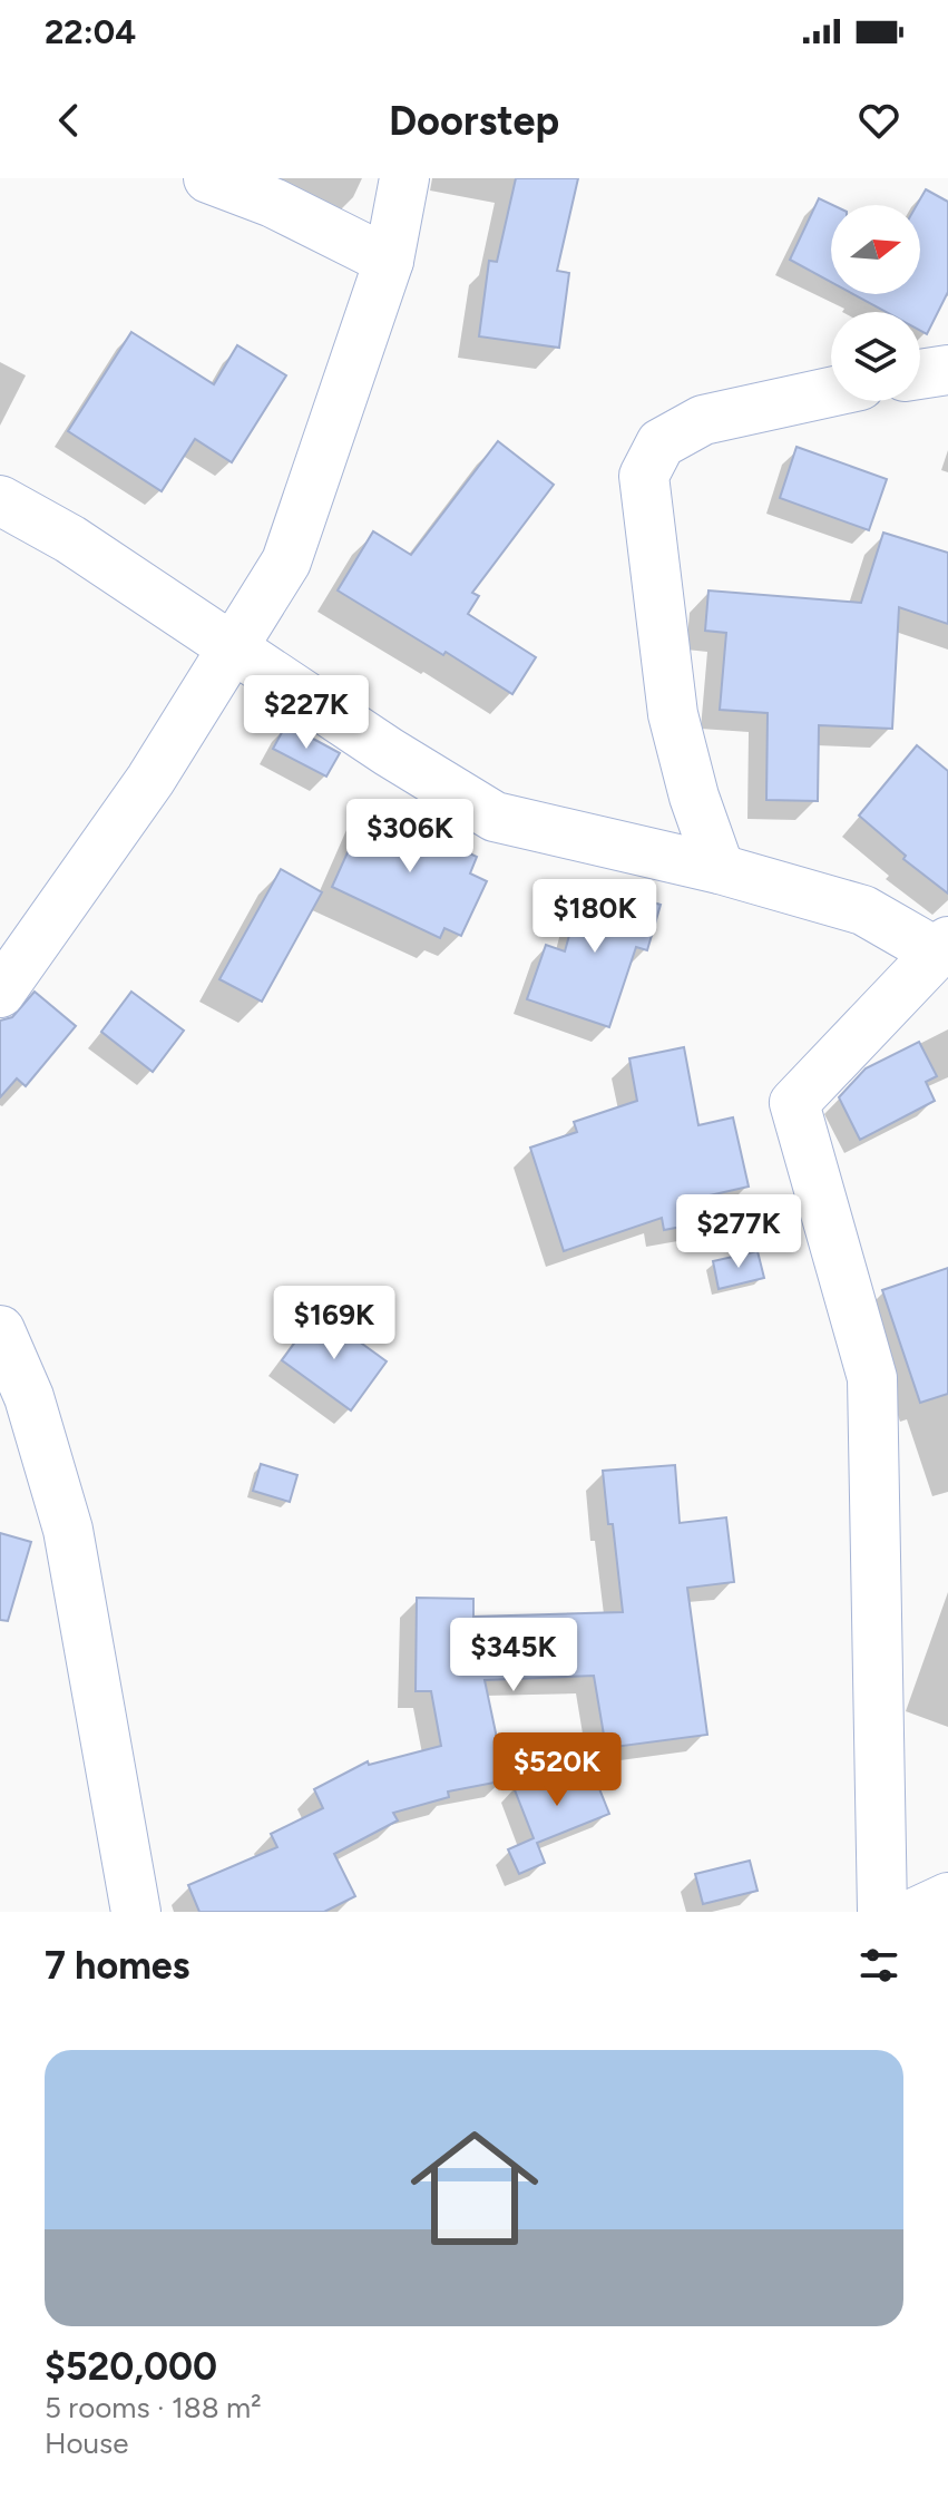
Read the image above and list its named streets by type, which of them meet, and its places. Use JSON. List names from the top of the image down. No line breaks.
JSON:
{"north":"right","page":{"status":"22:04","header":"Doorstep","price":["$227K","$306K","$180K","$277K","$169K","$345K","$520K"],"heading":"7 homes","list":[{"name":"$520,000","note":"5 rooms · 188 m² · House"}]}}
